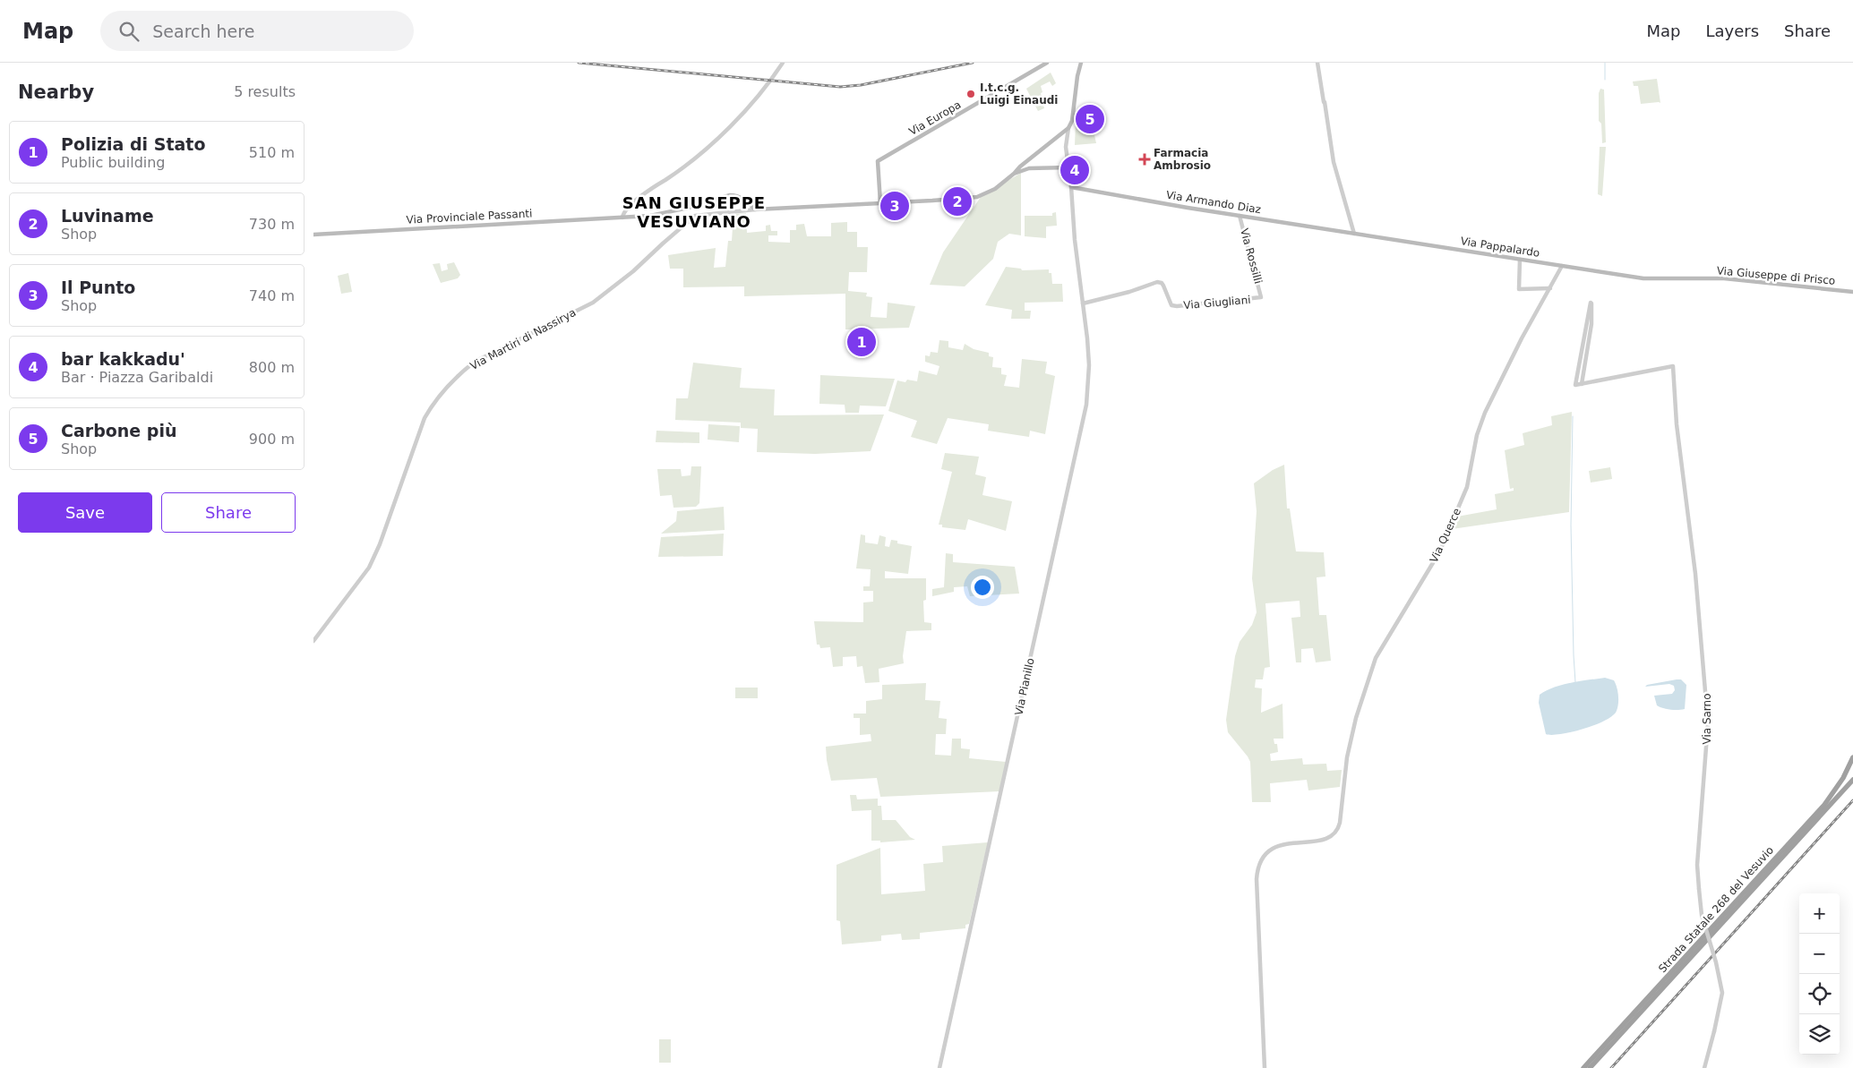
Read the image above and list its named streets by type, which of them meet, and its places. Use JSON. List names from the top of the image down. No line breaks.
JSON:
{"streets":{"highway":["Strada Statale 268 del Vesuvio"],"main road":["Via Europa","Via Armando Diaz","Via Provinciale Passanti","Via Pappalardo","Via Giuseppe di Prisco"],"street":["Via Rossilli","Via Giugliani","Via Martiri di Nassirya","Via Querce","Via Pianillo","Via Sarno"]},"crossings":[["Via Armando Diaz","Via Pappalardo"],["Via Armando Diaz","Via Rossilli"],["Via Armando Diaz","Via Pianillo"],["Via Provinciale Passanti","Via Martiri di Nassirya"],["Via Pappalardo","Via Giuseppe di Prisco"],["Via Pappalardo","Via Querce"],["Via Rossilli","Via Giugliani"],["Via Giugliani","Via Pianillo"]],"districts":["SAN GIUSEPPE VESUVIANO"],"places":{"other":["I.t.c.g. Luigi Einaudi"],"health":["Farmacia Ambrosio"]},"page":{"header":"Map","search":"Search here","nav":["Map","Layers","Share"],"heading":["Nearby","5 results"],"pins":["5","4","2","3","1"],"list":[{"mark":"1","name":"Polizia di Stato","note":"Public building","value":"510 m"},{"mark":"2","name":"Luviname","note":"Shop","value":"730 m"},{"mark":"3","name":"Il Punto","note":"Shop","value":"740 m"},{"mark":"4","name":"bar kakkadu'","note":"Bar · Piazza Garibaldi","value":"800 m"},{"mark":"5","name":"Carbone più","note":"Shop","value":"900 m"}],"buttons":["Save","Share"],"map_buttons":["+","−"]}}
